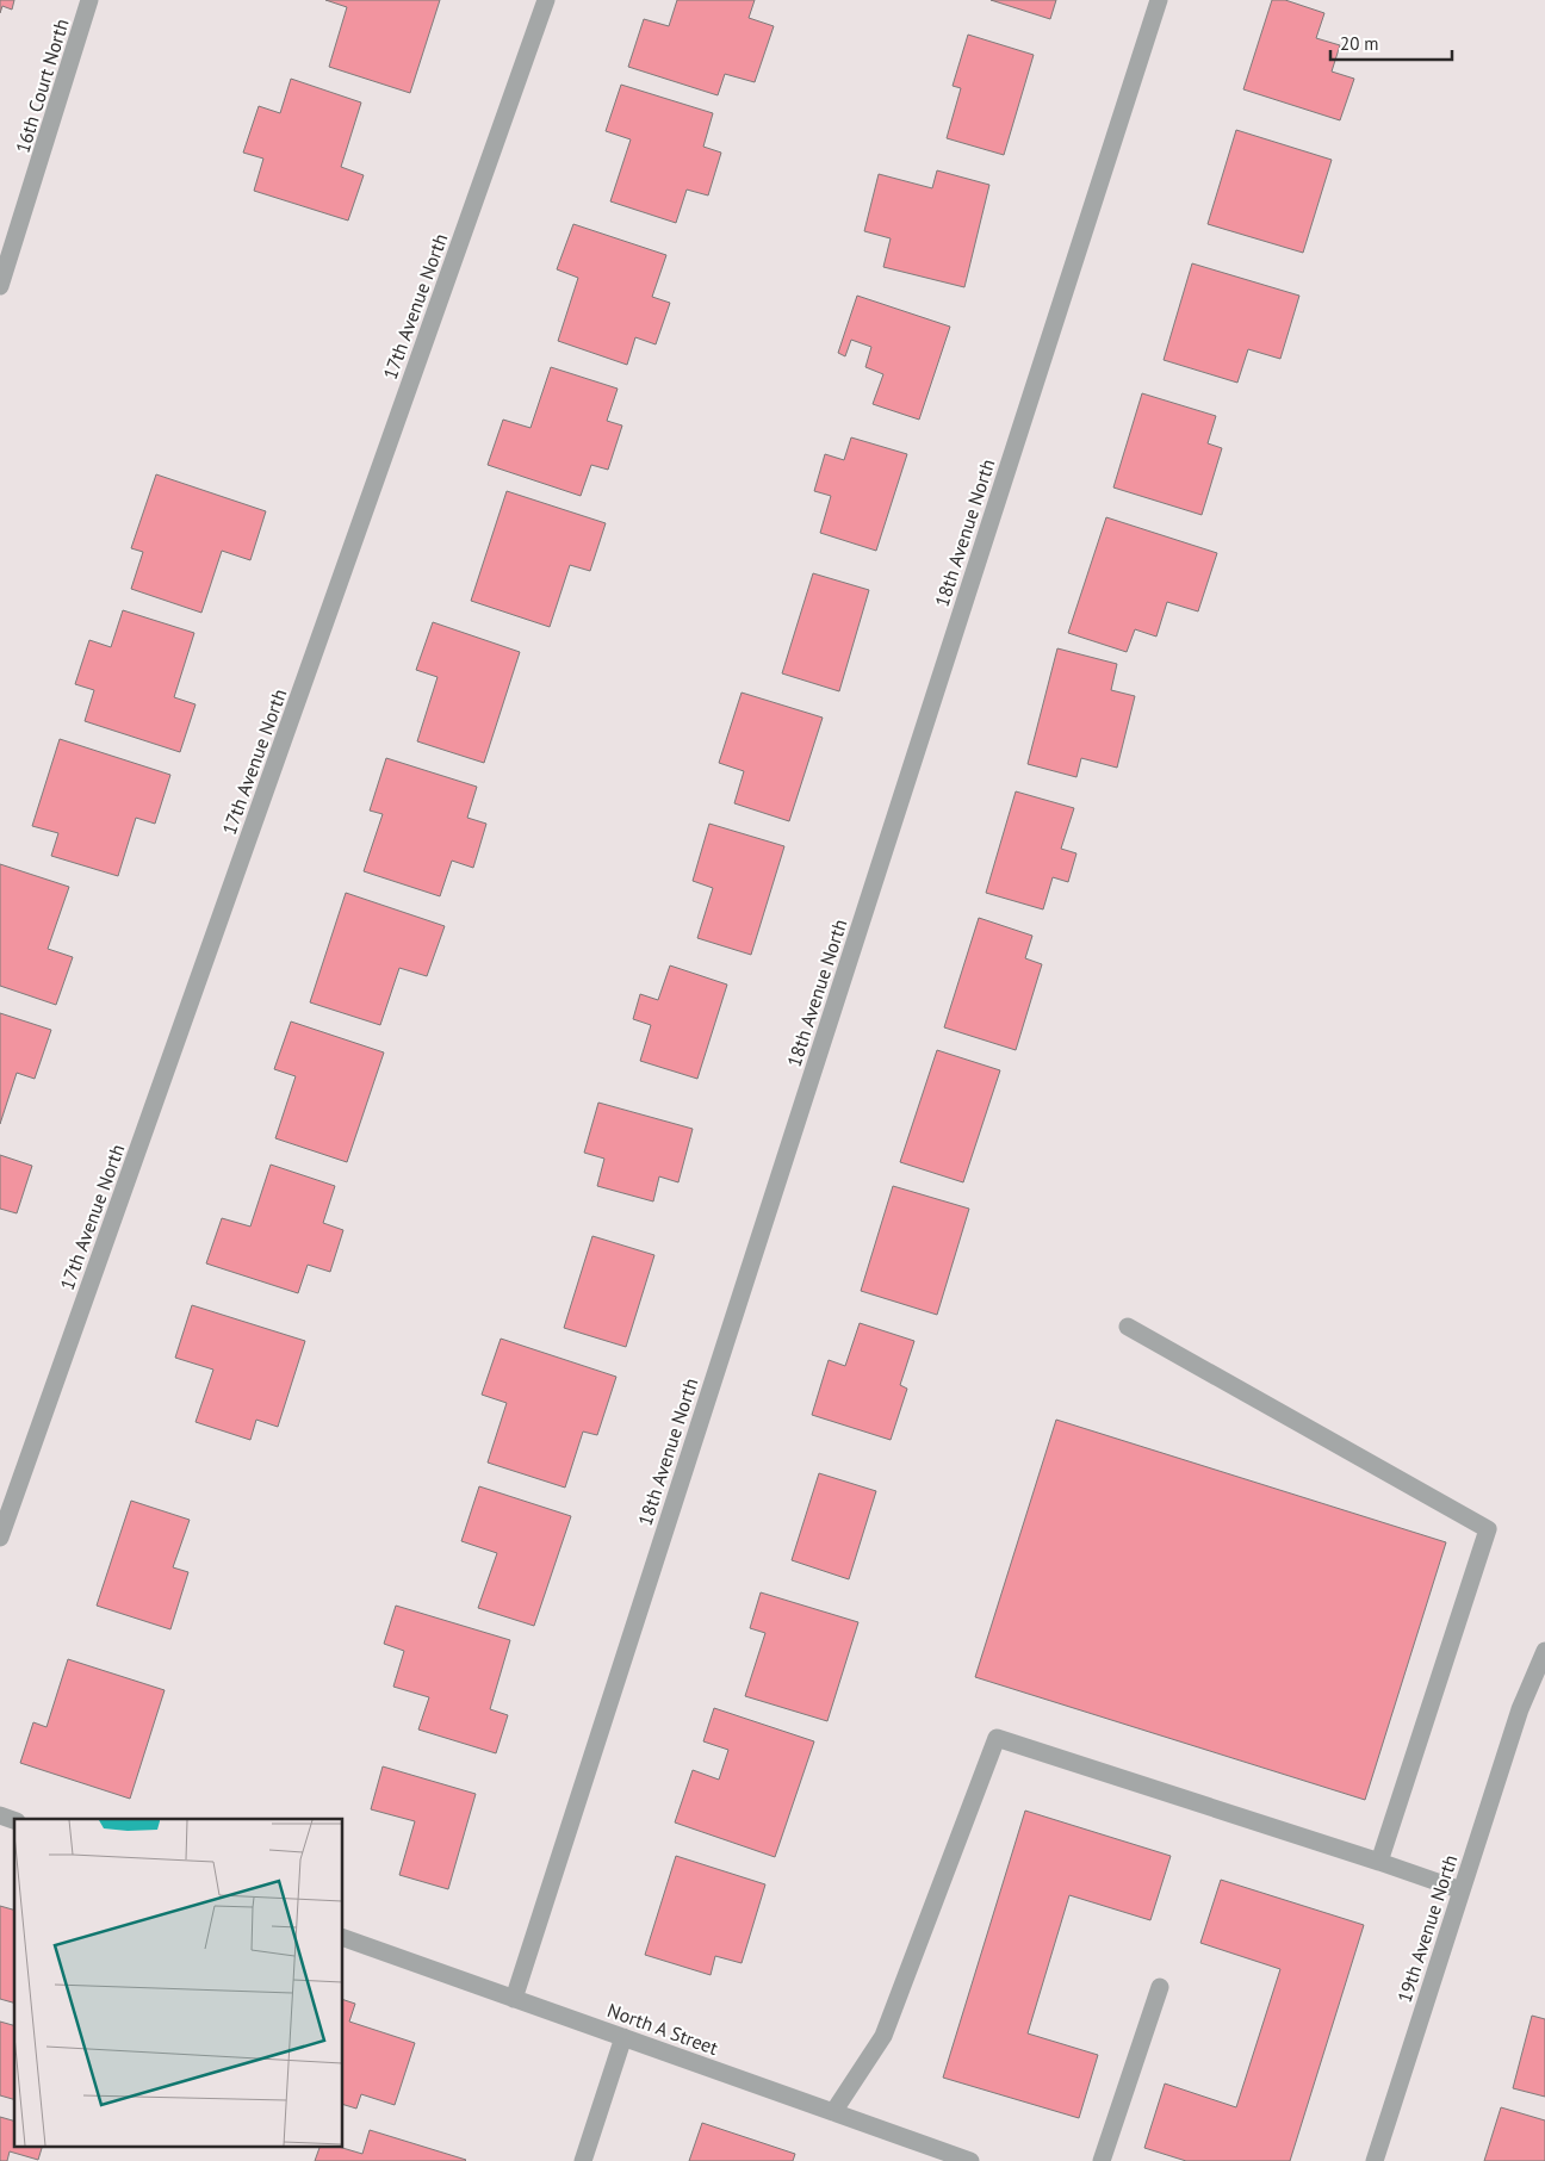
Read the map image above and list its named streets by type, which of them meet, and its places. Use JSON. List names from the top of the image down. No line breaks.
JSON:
{"streets":{"street":["16th Court North","17th Avenue North","18th Avenue North","19th Avenue North","North A Street"]},"crossings":[["18th Avenue North","North A Street"]],"scale_bar":"20 m"}
